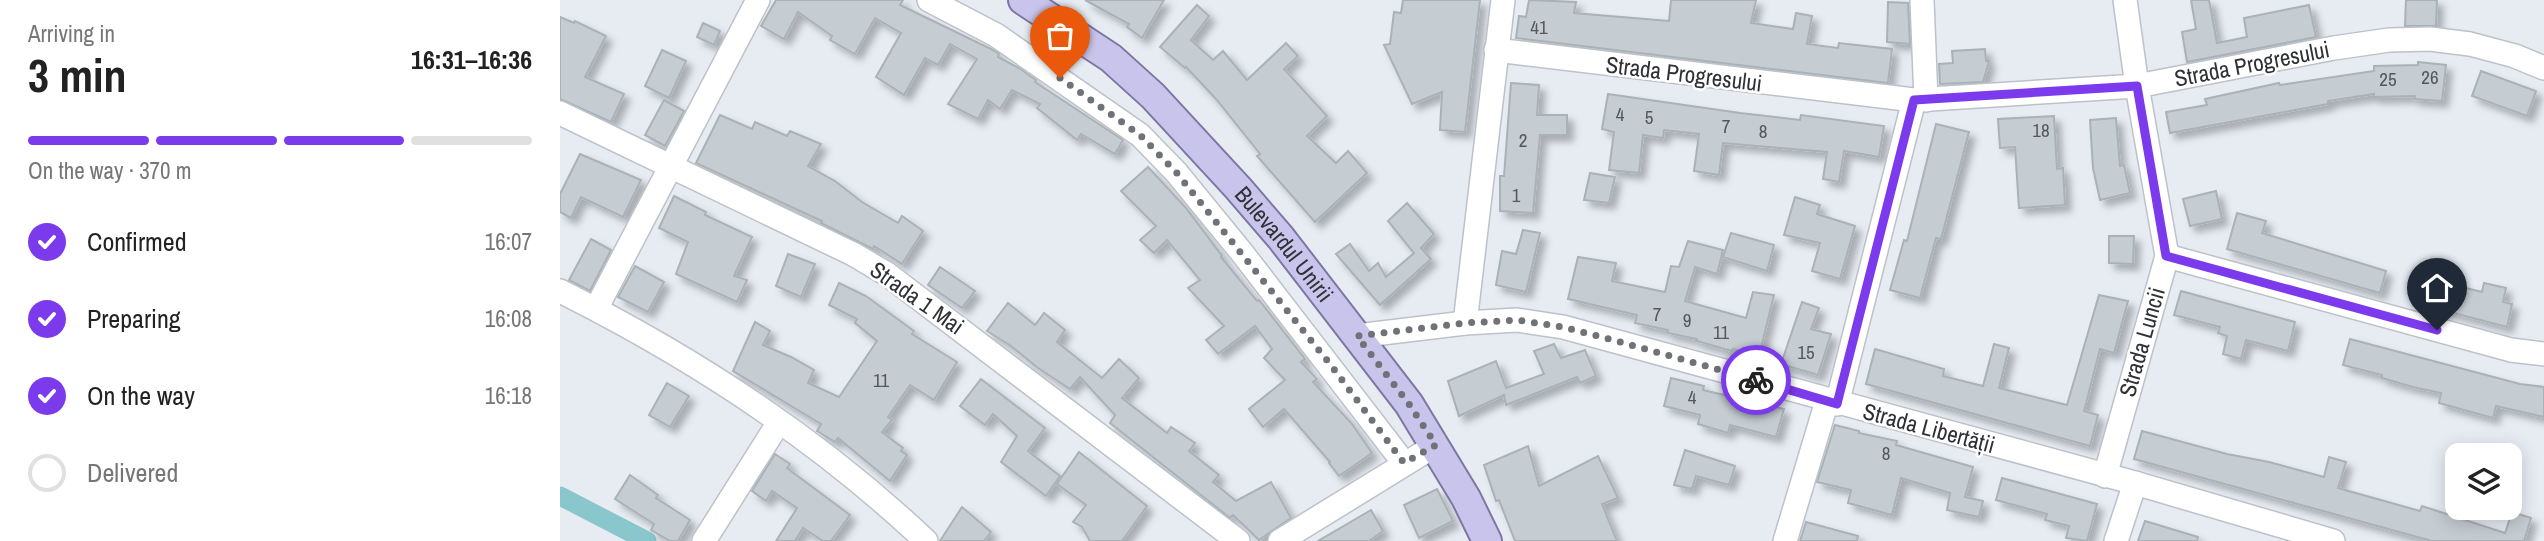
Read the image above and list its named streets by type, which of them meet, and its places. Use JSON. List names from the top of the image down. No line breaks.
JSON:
{"streets":{"main road":["Bulevardul Unirii"],"street":["Strada Progresului","Strada 1 Mai","Strada Luncii","Strada Libertății"]},"crossings":[["Strada Progresului","Strada Luncii"],["Bulevardul Unirii","Strada Libertății"],["Strada Luncii","Strada Libertății"]],"house_numbers":["41","26","25","4","5","7","18","8","2","1","7","9","11","15","11","4","8"],"page":{"heading":["3 min","Arriving in","16:31–16:36"],"bar":"On the way · 370 m","list":[["Confirmed","16:07"],["Preparing","16:08"],["On the way","16:18"],"Delivered"]}}
